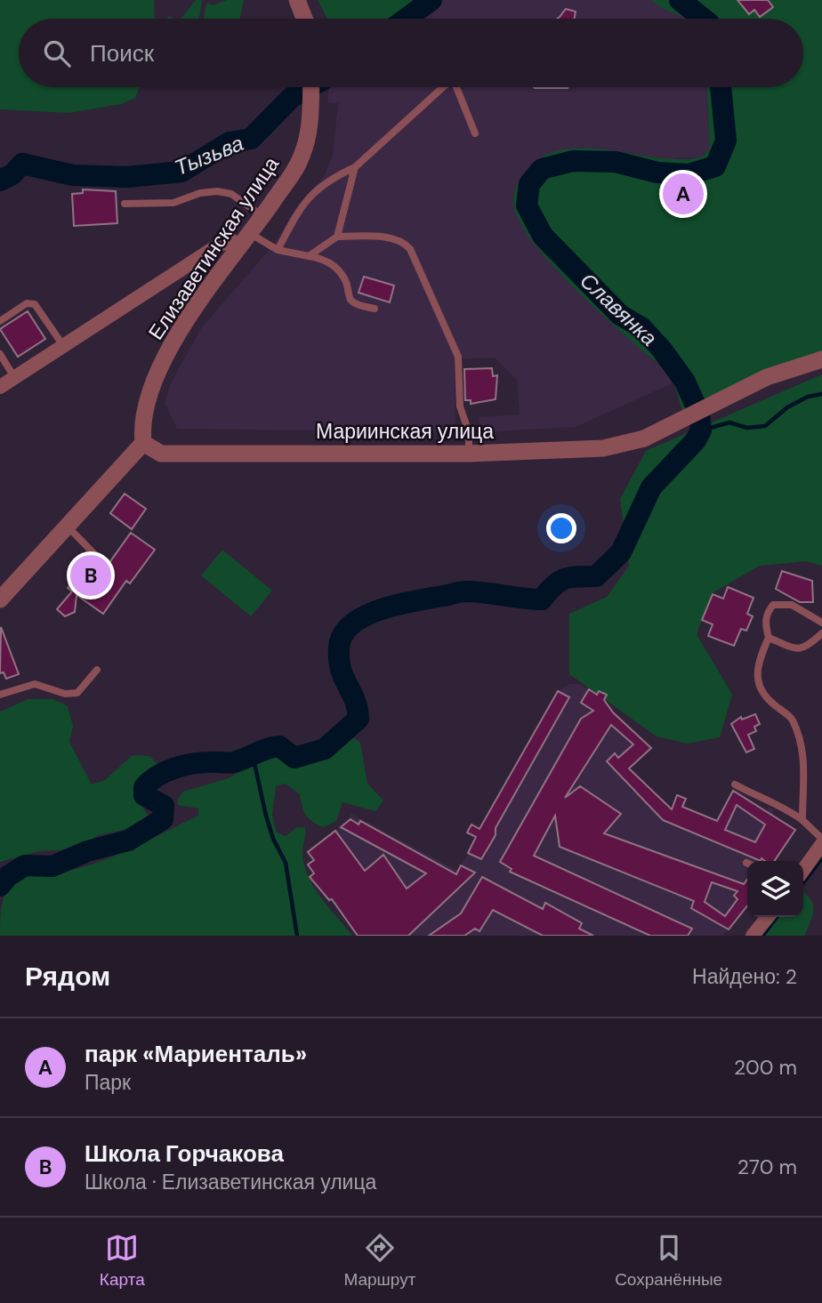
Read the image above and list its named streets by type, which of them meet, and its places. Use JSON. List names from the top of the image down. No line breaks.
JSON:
{"streets":{"street":["Елизаветинская улица","Мариинская улица"]},"crossings":[["Елизаветинская улица","Мариинская улица"]],"water":["Тызьва","Славянка"],"page":{"search":"Поиск","pins":["A","B"],"heading":["Рядом","Найдено: 2"],"list":[{"mark":"A","name":"парк «Мариенталь»","note":"Парк","value":"200 m"},{"mark":"B","name":"Школа Горчакова","note":"Школа · Елизаветинская улица","value":"270 m"}],"nav":["Карта","Маршрут","Сохранённые"]}}
